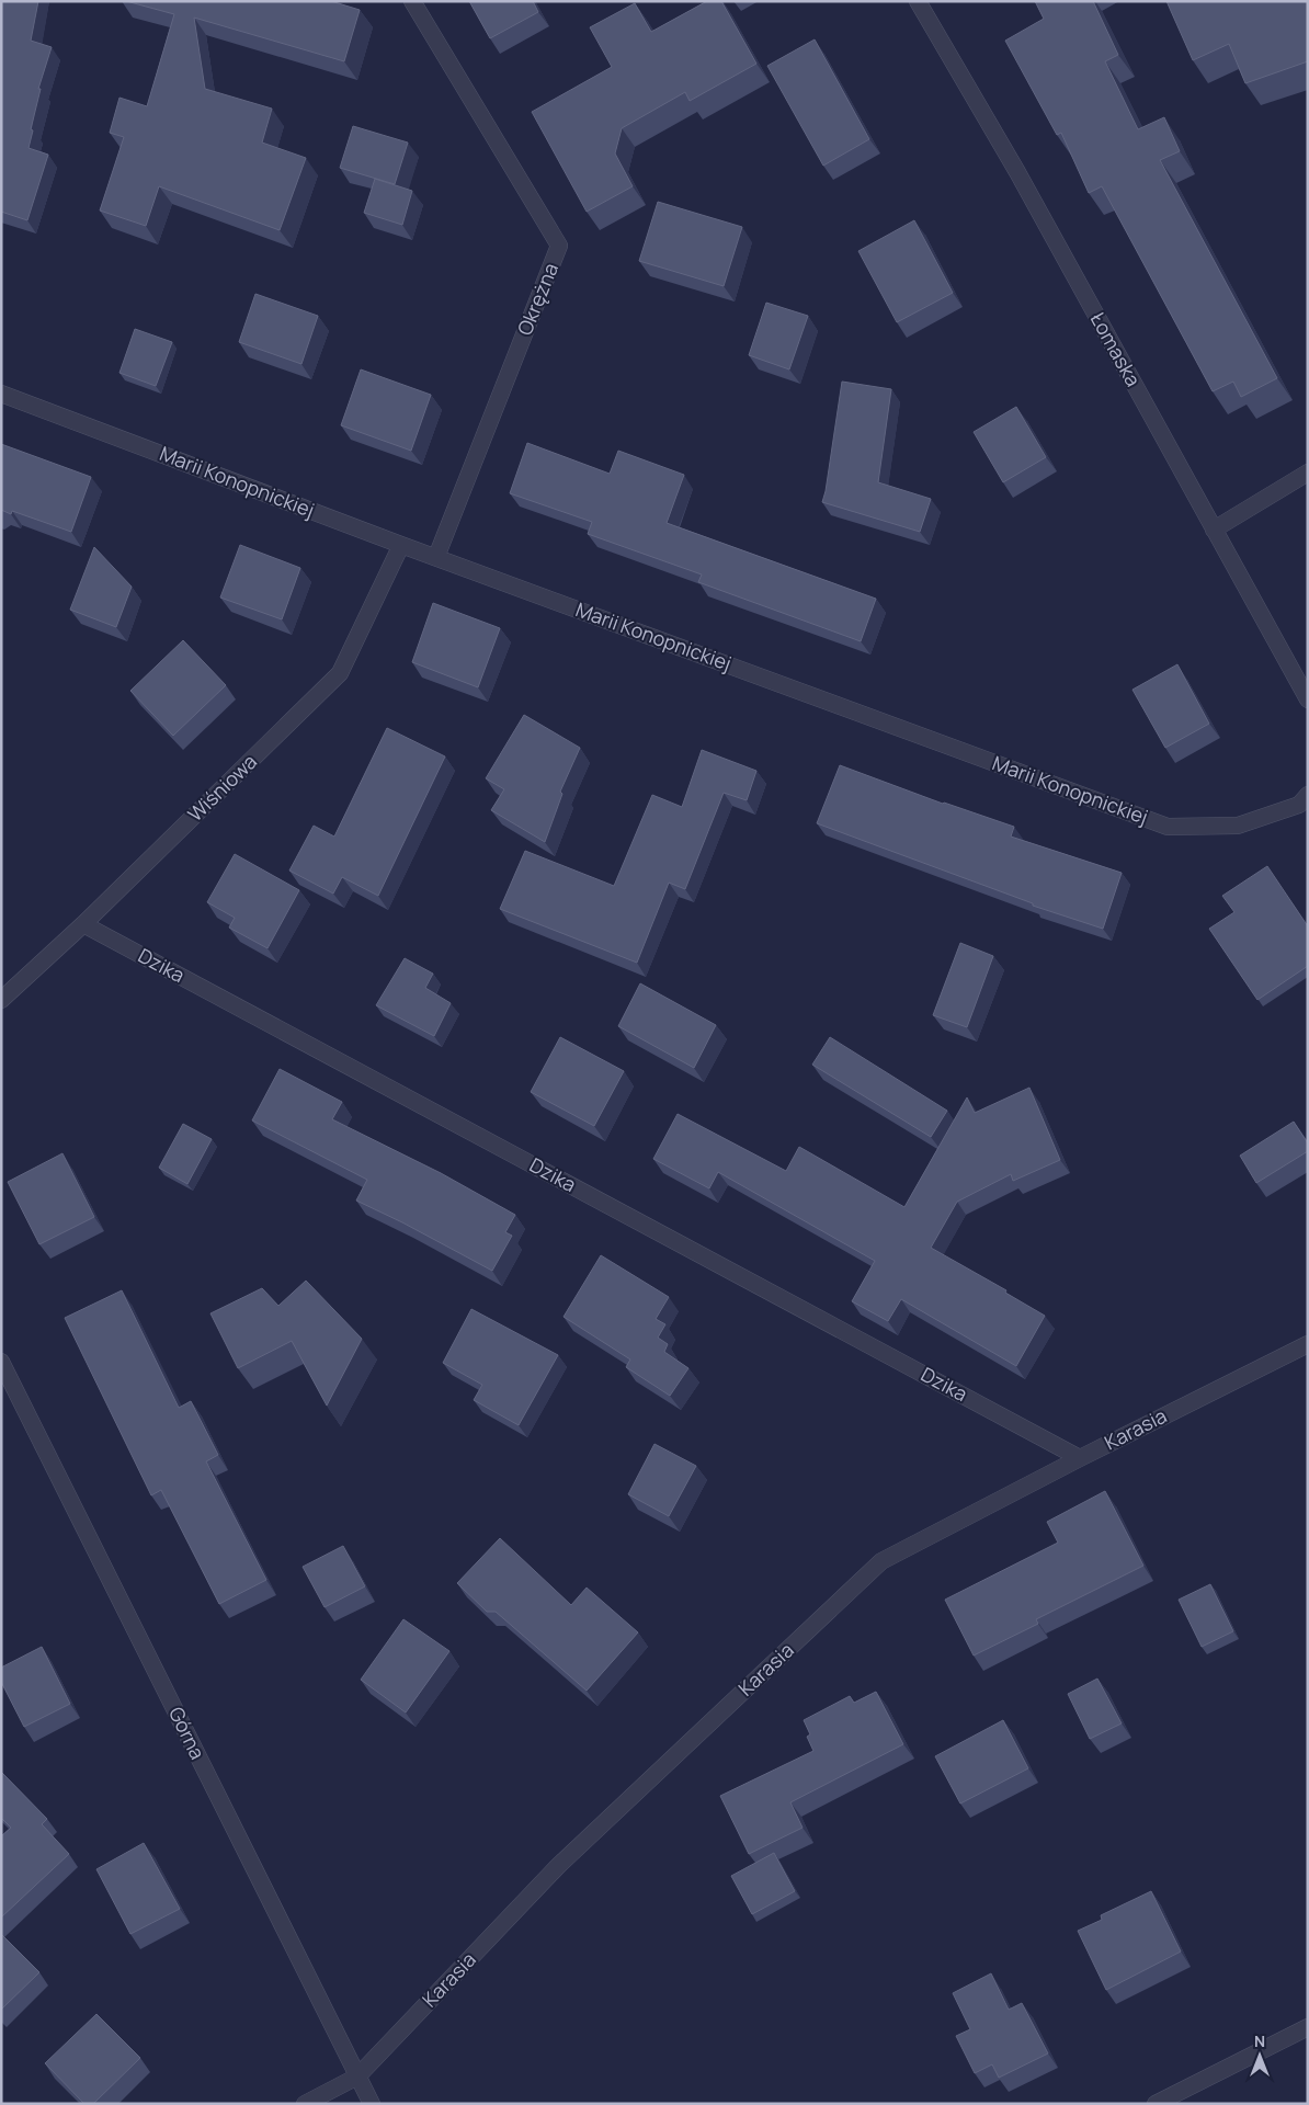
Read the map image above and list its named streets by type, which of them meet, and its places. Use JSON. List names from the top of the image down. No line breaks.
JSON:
{"streets":{"street":["Okrężna","Łomaska","Marii Konopnickiej","Wiśniowa","Dzika","Karasia","Górna"]},"crossings":[["Okrężna","Marii Konopnickiej"],["Marii Konopnickiej","Wiśniowa"],["Wiśniowa","Dzika"],["Dzika","Karasia"],["Karasia","Górna"]],"north":"top"}
